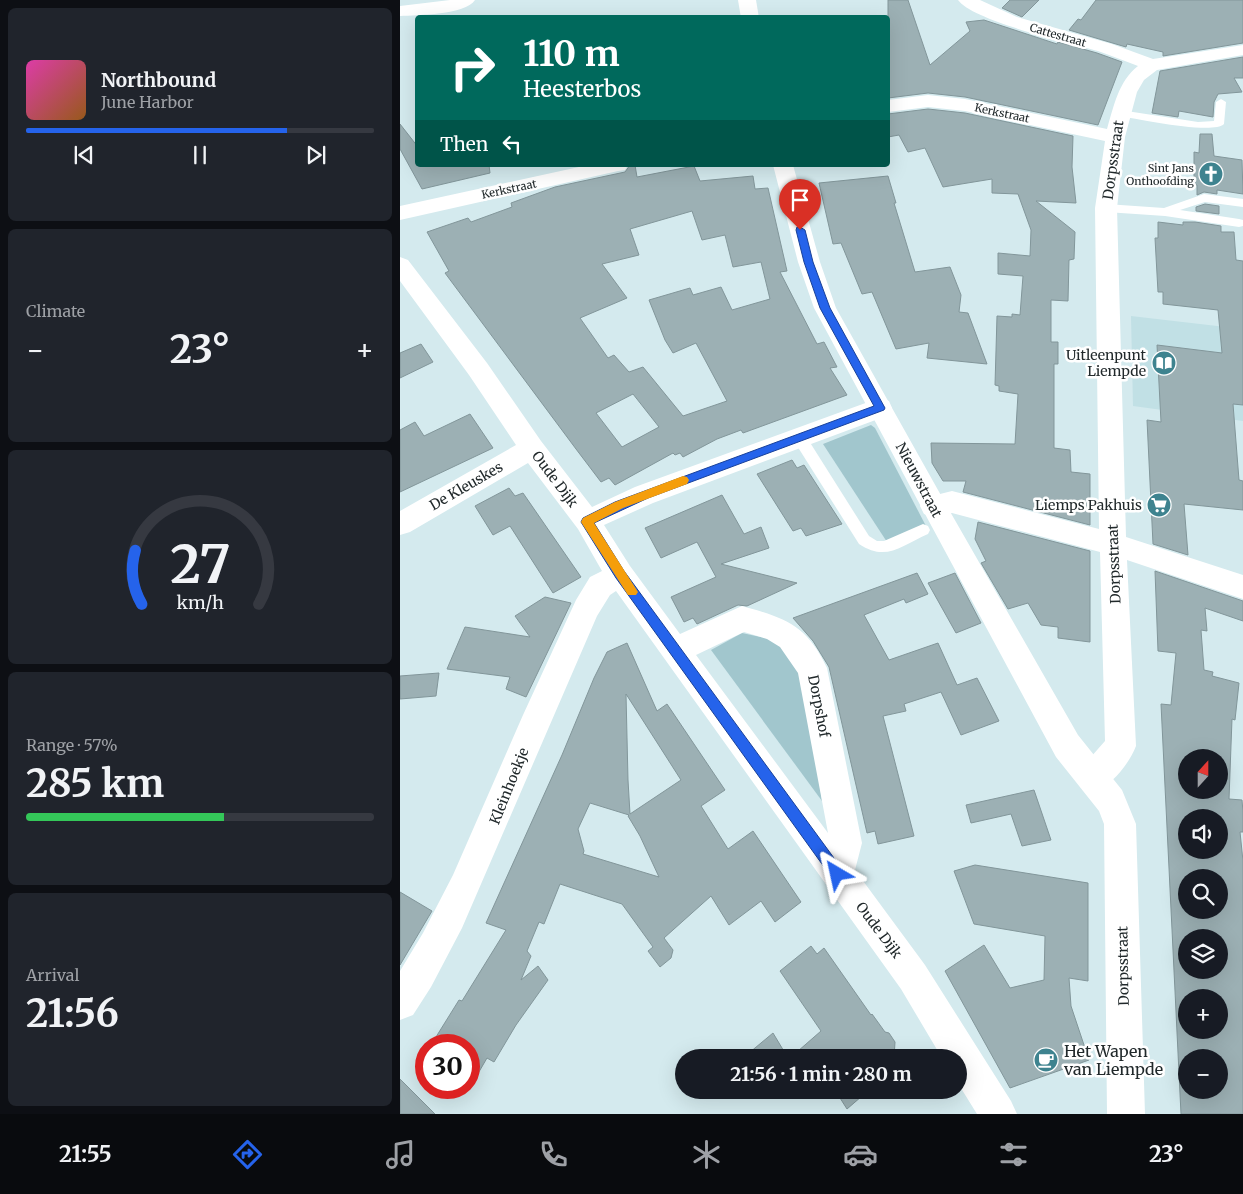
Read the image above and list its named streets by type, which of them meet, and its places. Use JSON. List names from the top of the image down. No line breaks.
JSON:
{"streets":{"street":["Cattestraat","Kerkstraat","Dorpsstraat","Oude Dijk","Nieuwstraat","De Kleuskes","Dorpshof","Kleinhoekje"]},"crossings":[["Cattestraat","Dorpsstraat"],["Kerkstraat","Dorpsstraat"],["Dorpsstraat","Nieuwstraat"],["Oude Dijk","De Kleuskes"],["Oude Dijk","Dorpshof"],["Oude Dijk","Kleinhoekje"]],"places":{"church":["Sint Jans Onthoofding"],"library":["Uitleenpunt Liempde"],"supermarket":["Liemps Pakhuis"],"cafe":["Het Wapen van Liempde"]},"north":"top","page":{"turn":["110 m","Heesterbos"],"song":["Northbound","June Harbor"],"then":"Then","tile":["Climate",["Range · 57%","285 km"],["Arrival","21:56"]],"heat":["−","23°","+"],"map_buttons":["+","−"],"limit":"30","trip":"21:56 · 1 min · 280 m","tabs":["21:55","23°"],"gauge":["27","km/h"]}}
